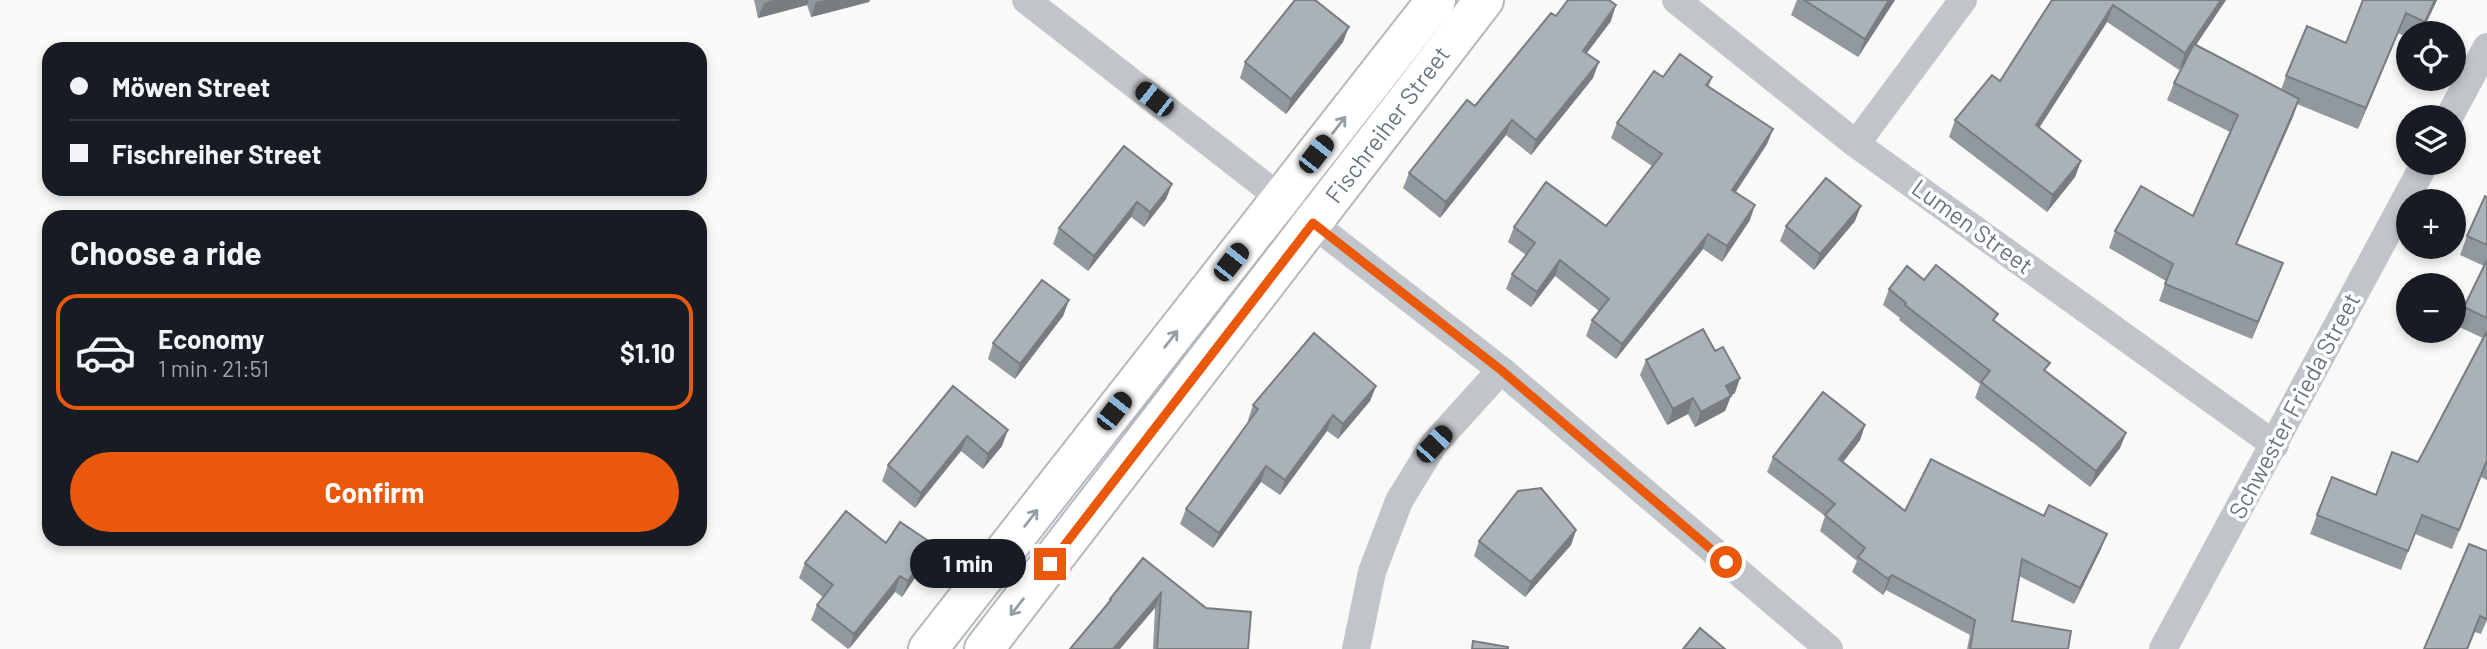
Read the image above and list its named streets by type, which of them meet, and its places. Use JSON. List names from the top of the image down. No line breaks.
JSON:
{"streets":{"street":["Fischreiher Street","Lumen Street","Schwester Frieda Street"]},"crossings":[["Lumen Street","Schwester Frieda Street"]],"page":{"map_buttons":["+","−"],"banner":["Möwen Street","Fischreiher Street"],"heading":"Choose a ride","list":[{"name":"Economy","note":"1 min · 21:51","value":"$1.10"}],"buttons":"Confirm","bubble":"1 min"}}
